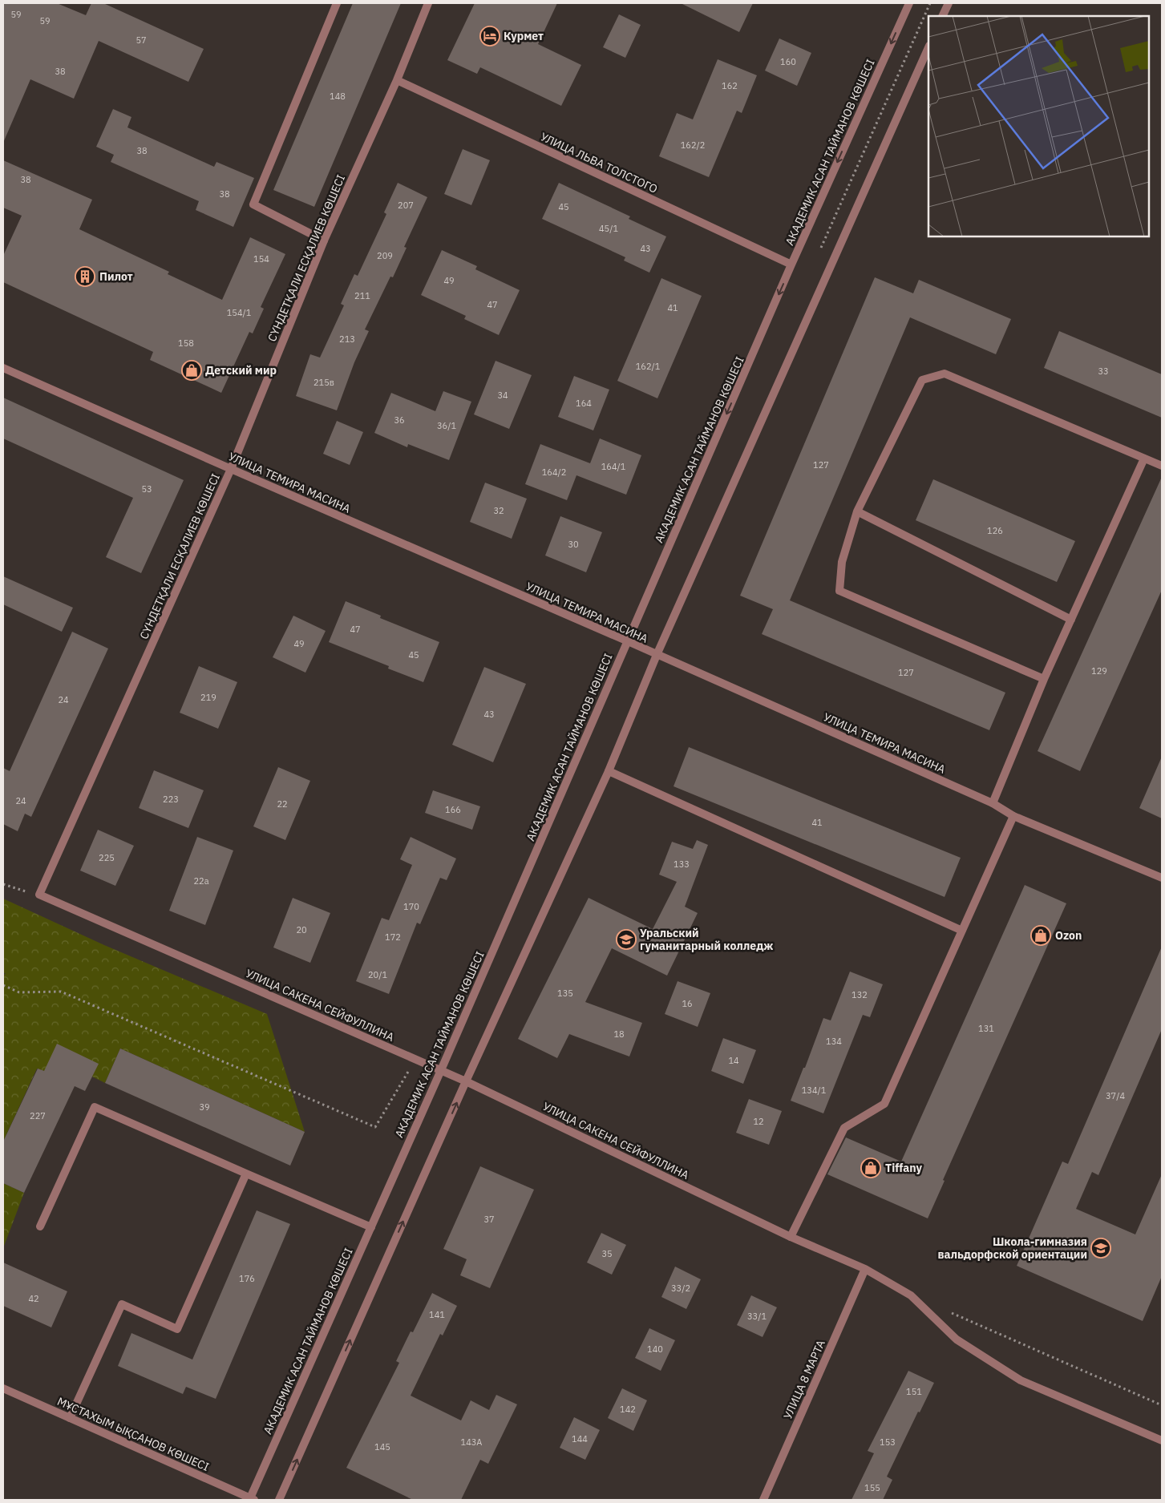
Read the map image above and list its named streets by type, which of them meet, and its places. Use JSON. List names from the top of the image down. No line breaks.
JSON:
{"streets":{"street":["АКАДЕМИК АСАН ТАЙМАНОВ КӨШЕСІ","УЛИЦА ЛЬВА ТОЛСТОГО","СҮНДЕТҚАЛИ ЕСҚАЛИЕВ КӨШЕСІ","УЛИЦА ТЕМИРА МАСИНА","УЛИЦА САКЕНА СЕЙФУЛЛИНА","УЛИЦА 8 МАРТА","МҰСТАХЫМ ЫҚСАНОВ КӨШЕСІ"]},"crossings":[["АКАДЕМИК АСАН ТАЙМАНОВ КӨШЕСІ","УЛИЦА ЛЬВА ТОЛСТОГО"],["АКАДЕМИК АСАН ТАЙМАНОВ КӨШЕСІ","УЛИЦА ТЕМИРА МАСИНА"],["АКАДЕМИК АСАН ТАЙМАНОВ КӨШЕСІ","УЛИЦА САКЕНА СЕЙФУЛЛИНА"],["АКАДЕМИК АСАН ТАЙМАНОВ КӨШЕСІ","МҰСТАХЫМ ЫҚСАНОВ КӨШЕСІ"],["УЛИЦА ЛЬВА ТОЛСТОГО","СҮНДЕТҚАЛИ ЕСҚАЛИЕВ КӨШЕСІ"],["СҮНДЕТҚАЛИ ЕСҚАЛИЕВ КӨШЕСІ","УЛИЦА ТЕМИРА МАСИНА"],["СҮНДЕТҚАЛИ ЕСҚАЛИЕВ КӨШЕСІ","УЛИЦА САКЕНА СЕЙФУЛЛИНА"],["УЛИЦА САКЕНА СЕЙФУЛЛИНА","УЛИЦА 8 МАРТА"]],"places":{"hotel":["Курмет"],"building":["Пилот"],"shop":["Детский мир","Ozon","Tiffany"],"school or university":["Уральский гуманитарный колледж","Школа-гимназия вальдорфской ориентации"]},"house_numbers":["59","59","57","160","38","162","148","162/2","38","38","38","207","45","45/1","43","209","154","49","211","47","41","154/1","213","158","162/1","33","215в","34","164","36","36/1","127","164/1","164/2","53","32","126","30","47","49","45","129","127","219","24","43","223","24","22","166","41","225","133","22а","170","20","172","20/1","135","132","16","131","18","134","14","134/1","37/4","39","227","12","37","35","176","33/2","42","141","33/1","140","151","142","144","143А","153","145","155"]}
